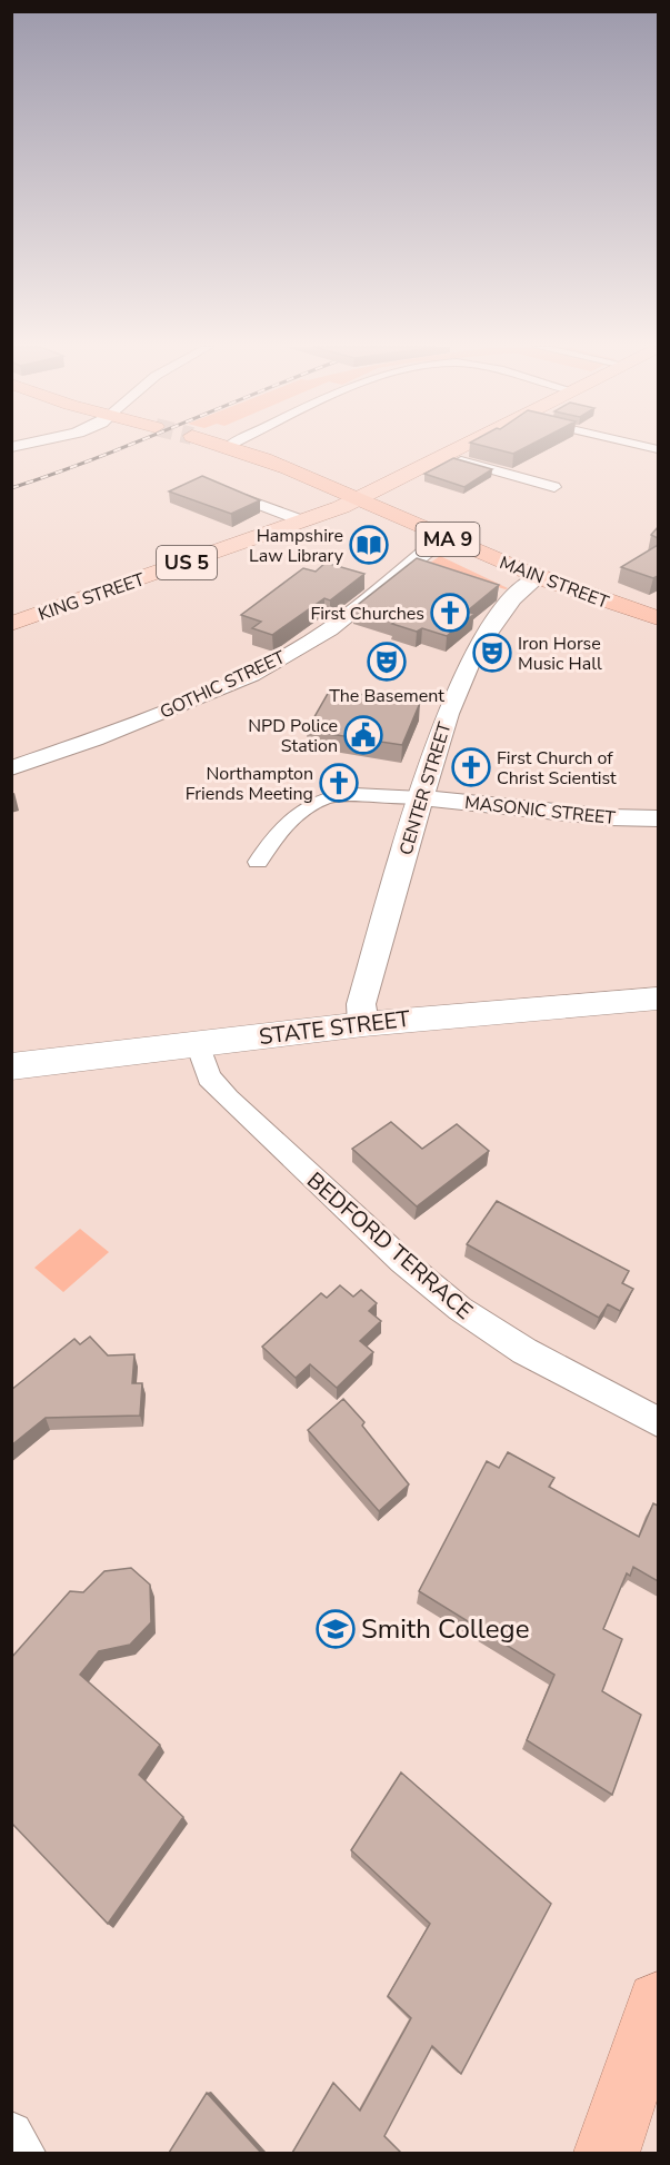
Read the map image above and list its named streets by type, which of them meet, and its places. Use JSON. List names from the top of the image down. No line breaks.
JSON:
{"streets":{"highway":["MA 9","MAIN STREET"],"main road":["US 5","KING STREET","STATE STREET"],"street":["GOTHIC STREET","CENTER STREET","MASONIC STREET","BEDFORD TERRACE"]},"crossings":[["US 5","MAIN STREET"],["US 5","KING STREET"],["MAIN STREET","KING STREET"],["MAIN STREET","GOTHIC STREET"],["MAIN STREET","CENTER STREET"],["CENTER STREET","MASONIC STREET"],["CENTER STREET","STATE STREET"],["STATE STREET","BEDFORD TERRACE"]],"places":{"library":["Hampshire Law Library"],"church":["First Churches","First Church of Christ Scientist","Northampton Friends Meeting"],"theatre":["Iron Horse Music Hall","The Basement"],"public building":["NPD Police Station"],"school or university":["Smith College"]}}
